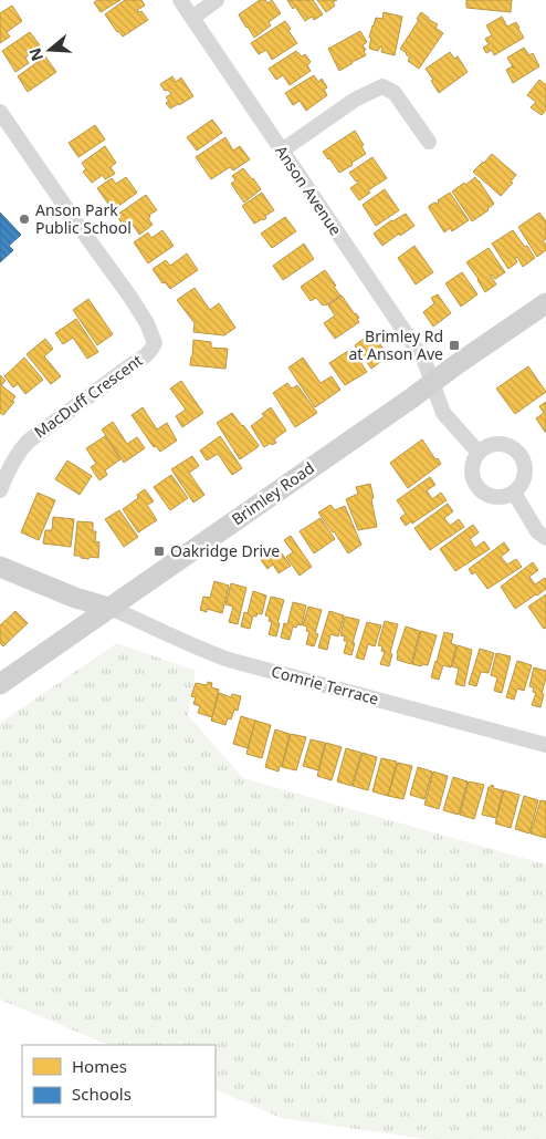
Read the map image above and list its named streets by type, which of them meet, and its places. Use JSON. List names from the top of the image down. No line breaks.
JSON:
{"streets":{"main road":["Brimley Road"],"street":["Anson Avenue","MacDuff Crescent","Comrie Terrace"]},"crossings":[["Anson Avenue","Brimley Road"],["Brimley Road","Comrie Terrace"]],"places":{"other":["Anson Park Public School"],"transit":["Brimley Rd at Anson Ave","Oakridge Drive"]},"legend":["Homes","Schools"],"north":"left"}
